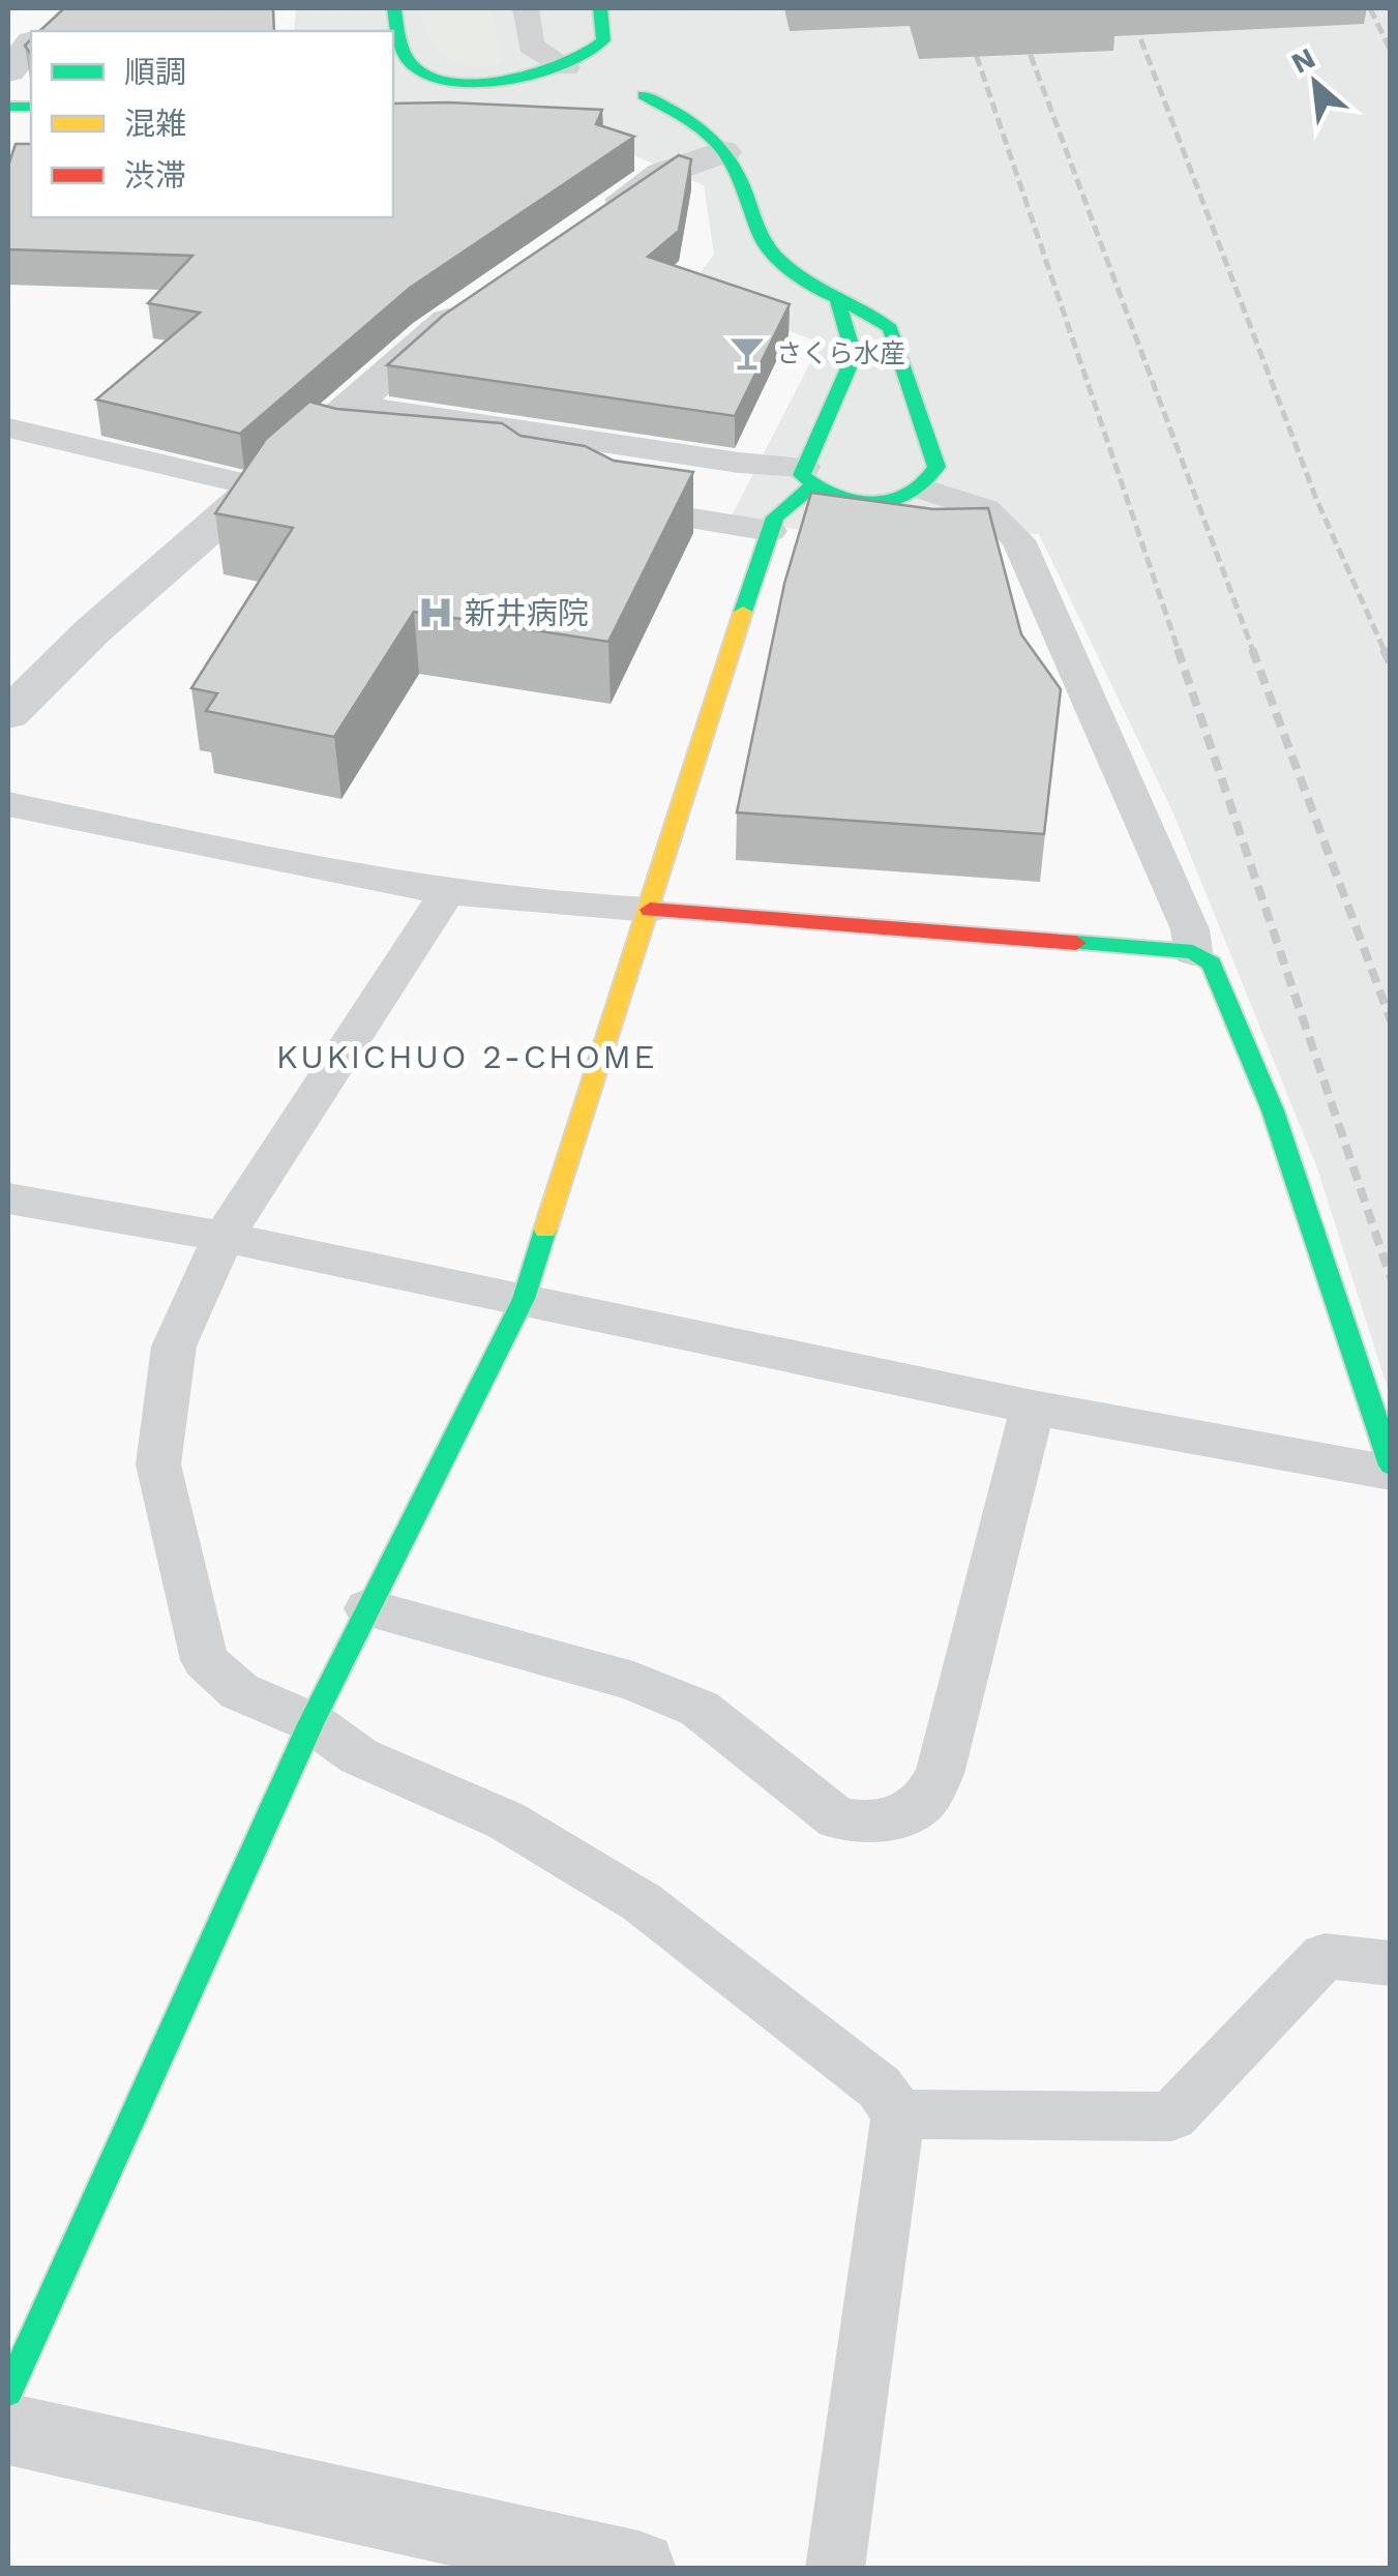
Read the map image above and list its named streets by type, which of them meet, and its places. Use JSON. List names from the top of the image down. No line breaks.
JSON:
{"districts":["KUKICHUO 2-CHOME"],"places":{"bar":["さくら水産"],"hospital":["新井病院"]},"legend":["順調","混雑","渋滞"],"north":"top left"}
